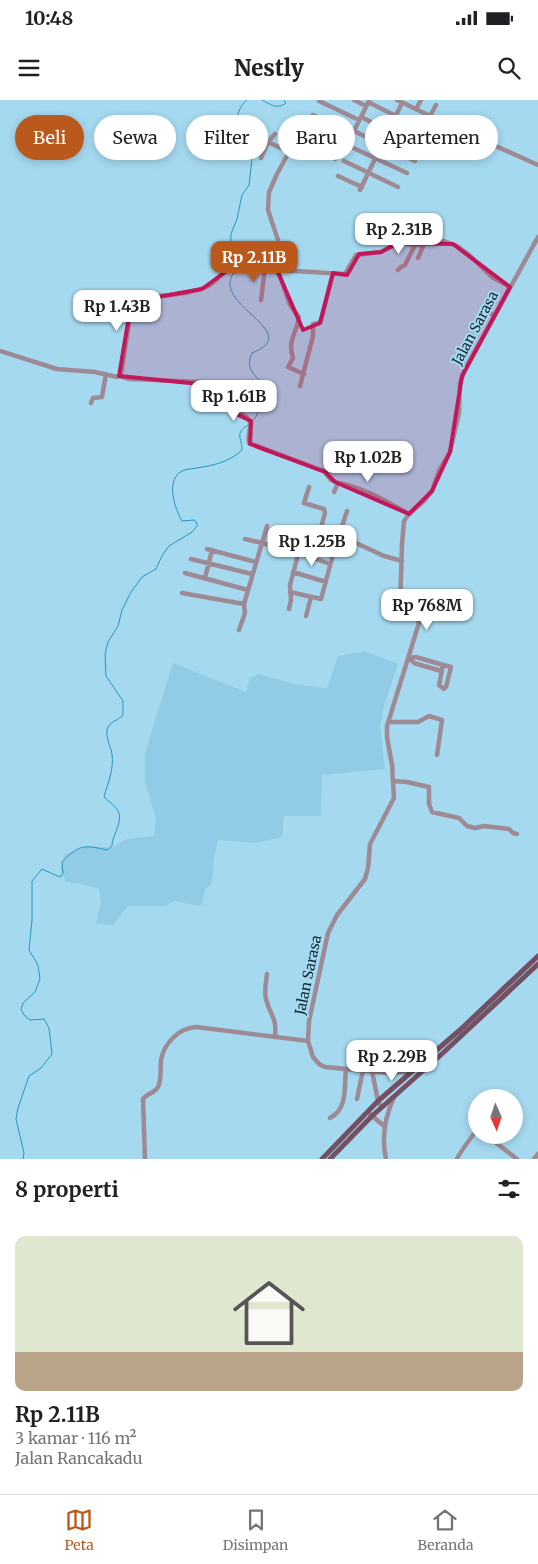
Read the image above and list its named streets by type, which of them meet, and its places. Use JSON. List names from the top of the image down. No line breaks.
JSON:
{"streets":{"street":["Jalan Sarasa"]},"north":"bottom","page":{"status":"10:48","header":"Nestly","chip":["Beli","Sewa","Filter","Baru","Apartemen"],"price":["Rp 2.31B","Rp 2.11B","Rp 1.43B","Rp 1.61B","Rp 1.02B","Rp 1.25B","Rp 768M","Rp 2.29B"],"heading":"8 properti","list":[{"name":"Rp 2.11B","note":"3 kamar · 116 m² · Jalan Rancakadu"}],"tabs":["Peta","Disimpan","Beranda"]}}
